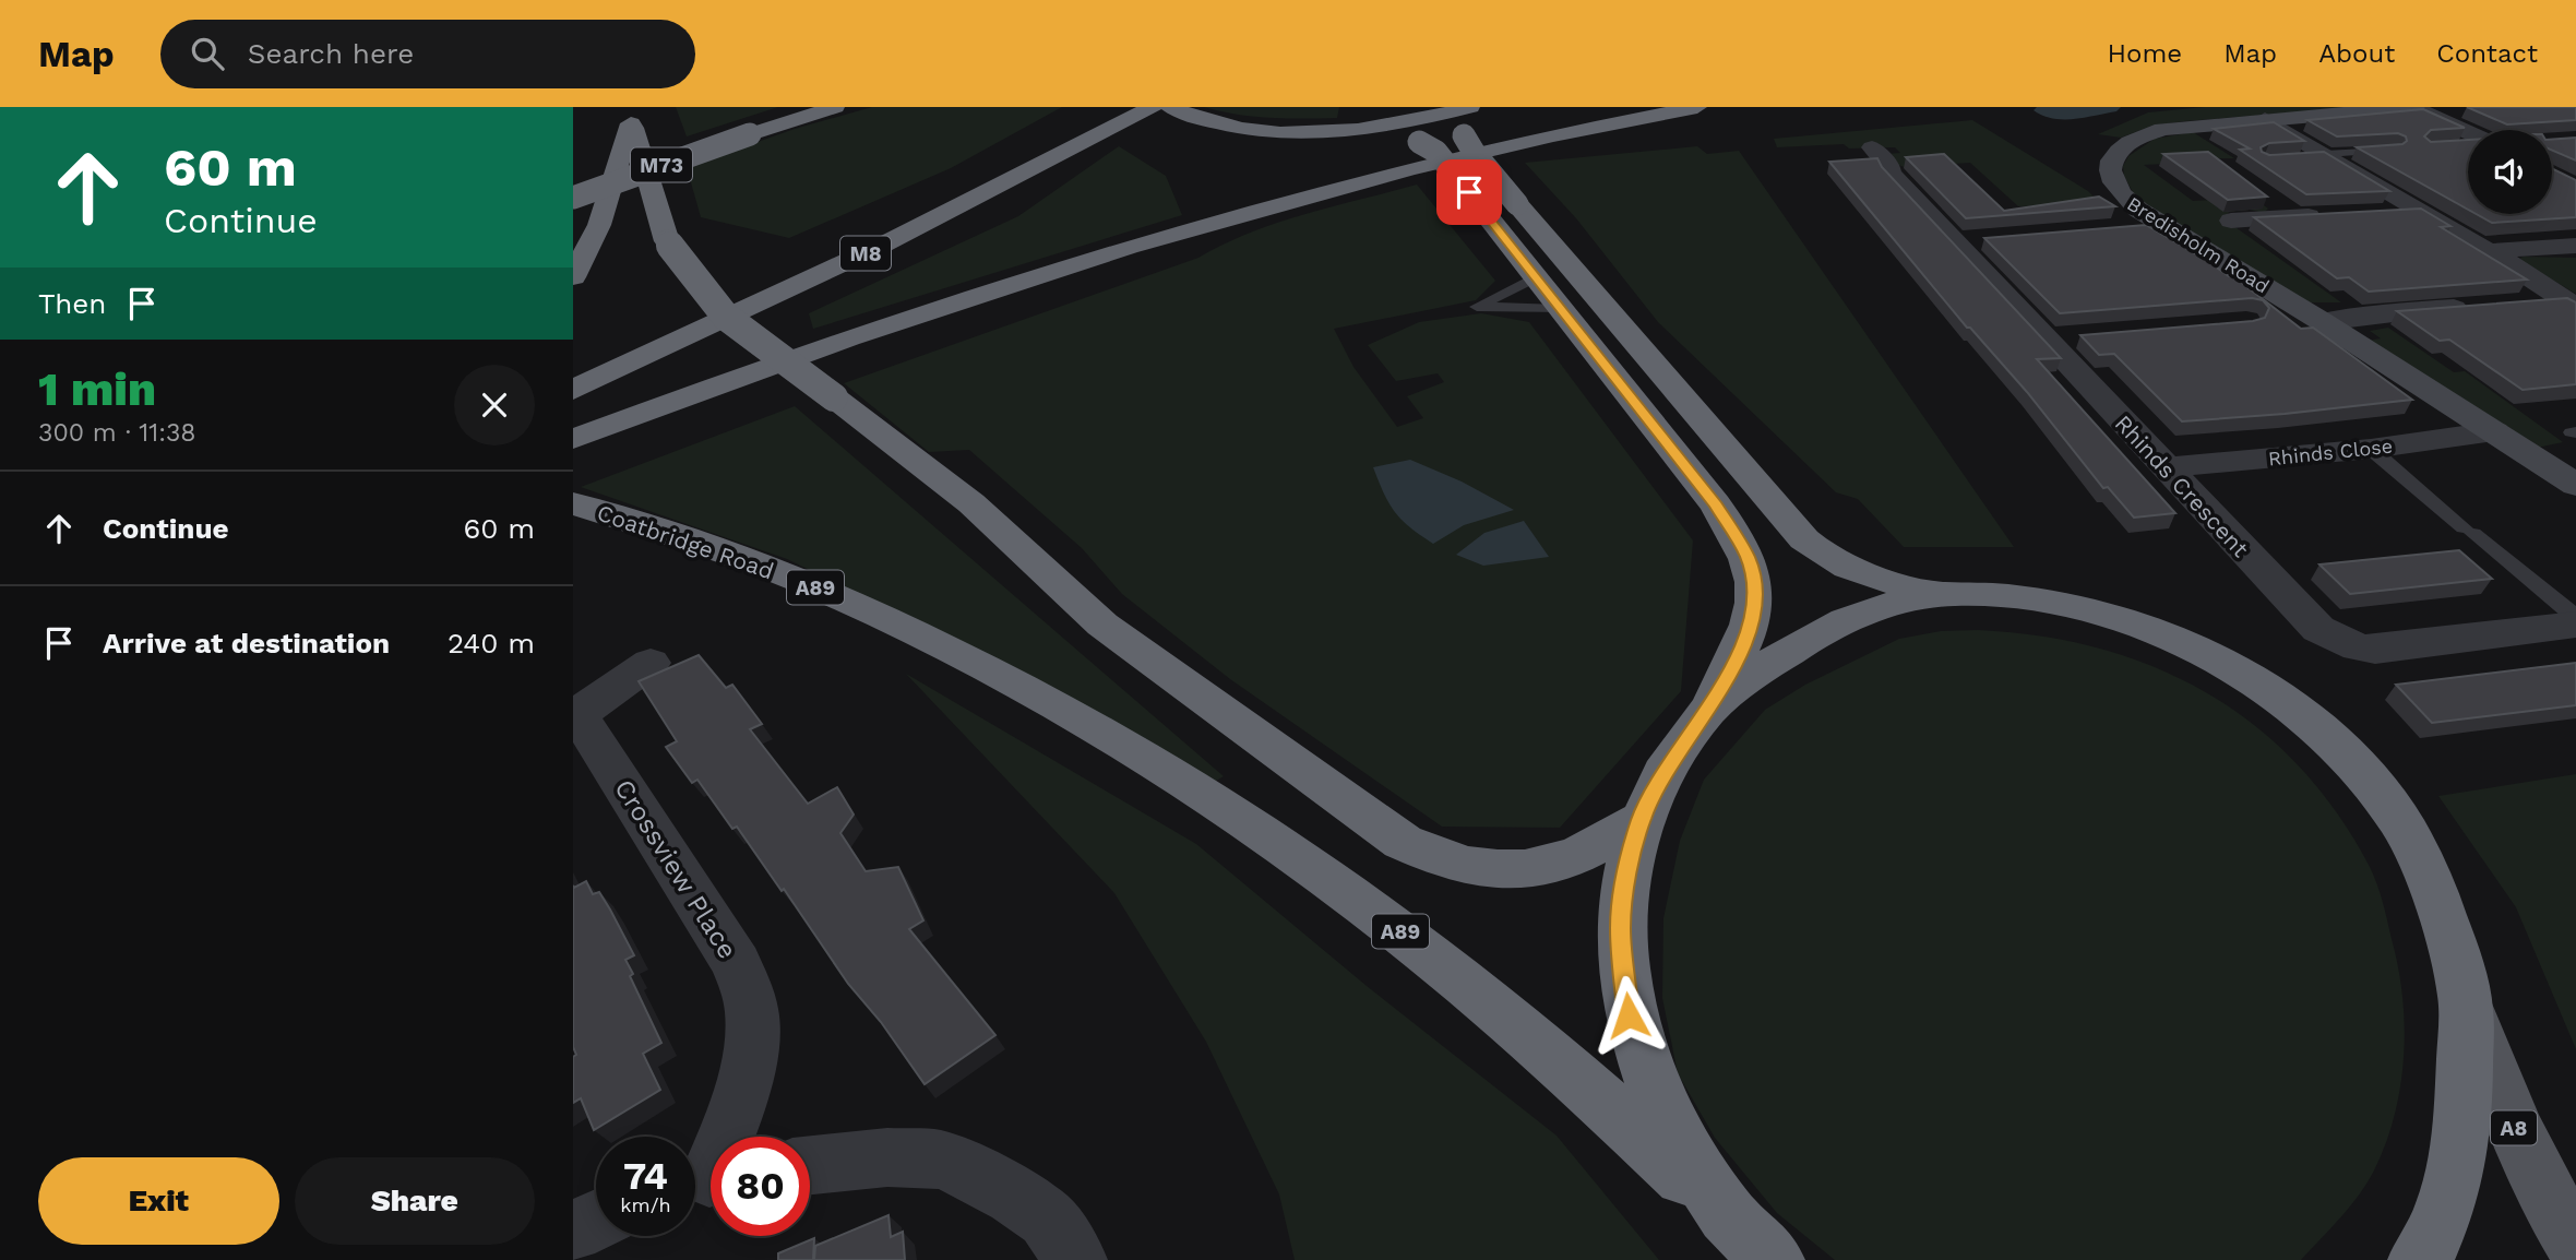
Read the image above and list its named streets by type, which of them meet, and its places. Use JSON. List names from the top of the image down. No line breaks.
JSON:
{"streets":{"highway":["M73","M8","Coatbridge Road","A89"],"main road":["A8"],"street":["Bredisholm Road","Rhinds Close","Rhinds Crescent","Crossview Place"]},"crossings":[["Bredisholm Road","Rhinds Close"],["Rhinds Close","Rhinds Crescent"]],"page":{"header":"Map","search":"Search here","nav":["Home","Map","About","Contact"],"turn":["60 m","Continue"],"then":"Then","heading":["1 min","300 m · 11:38"],"list":[{"name":"Continue","value":"60 m"},{"name":"Arrive at destination","value":"240 m"}],"speed":"74 km/h","limit":"80","buttons":["Exit","Share"]}}
